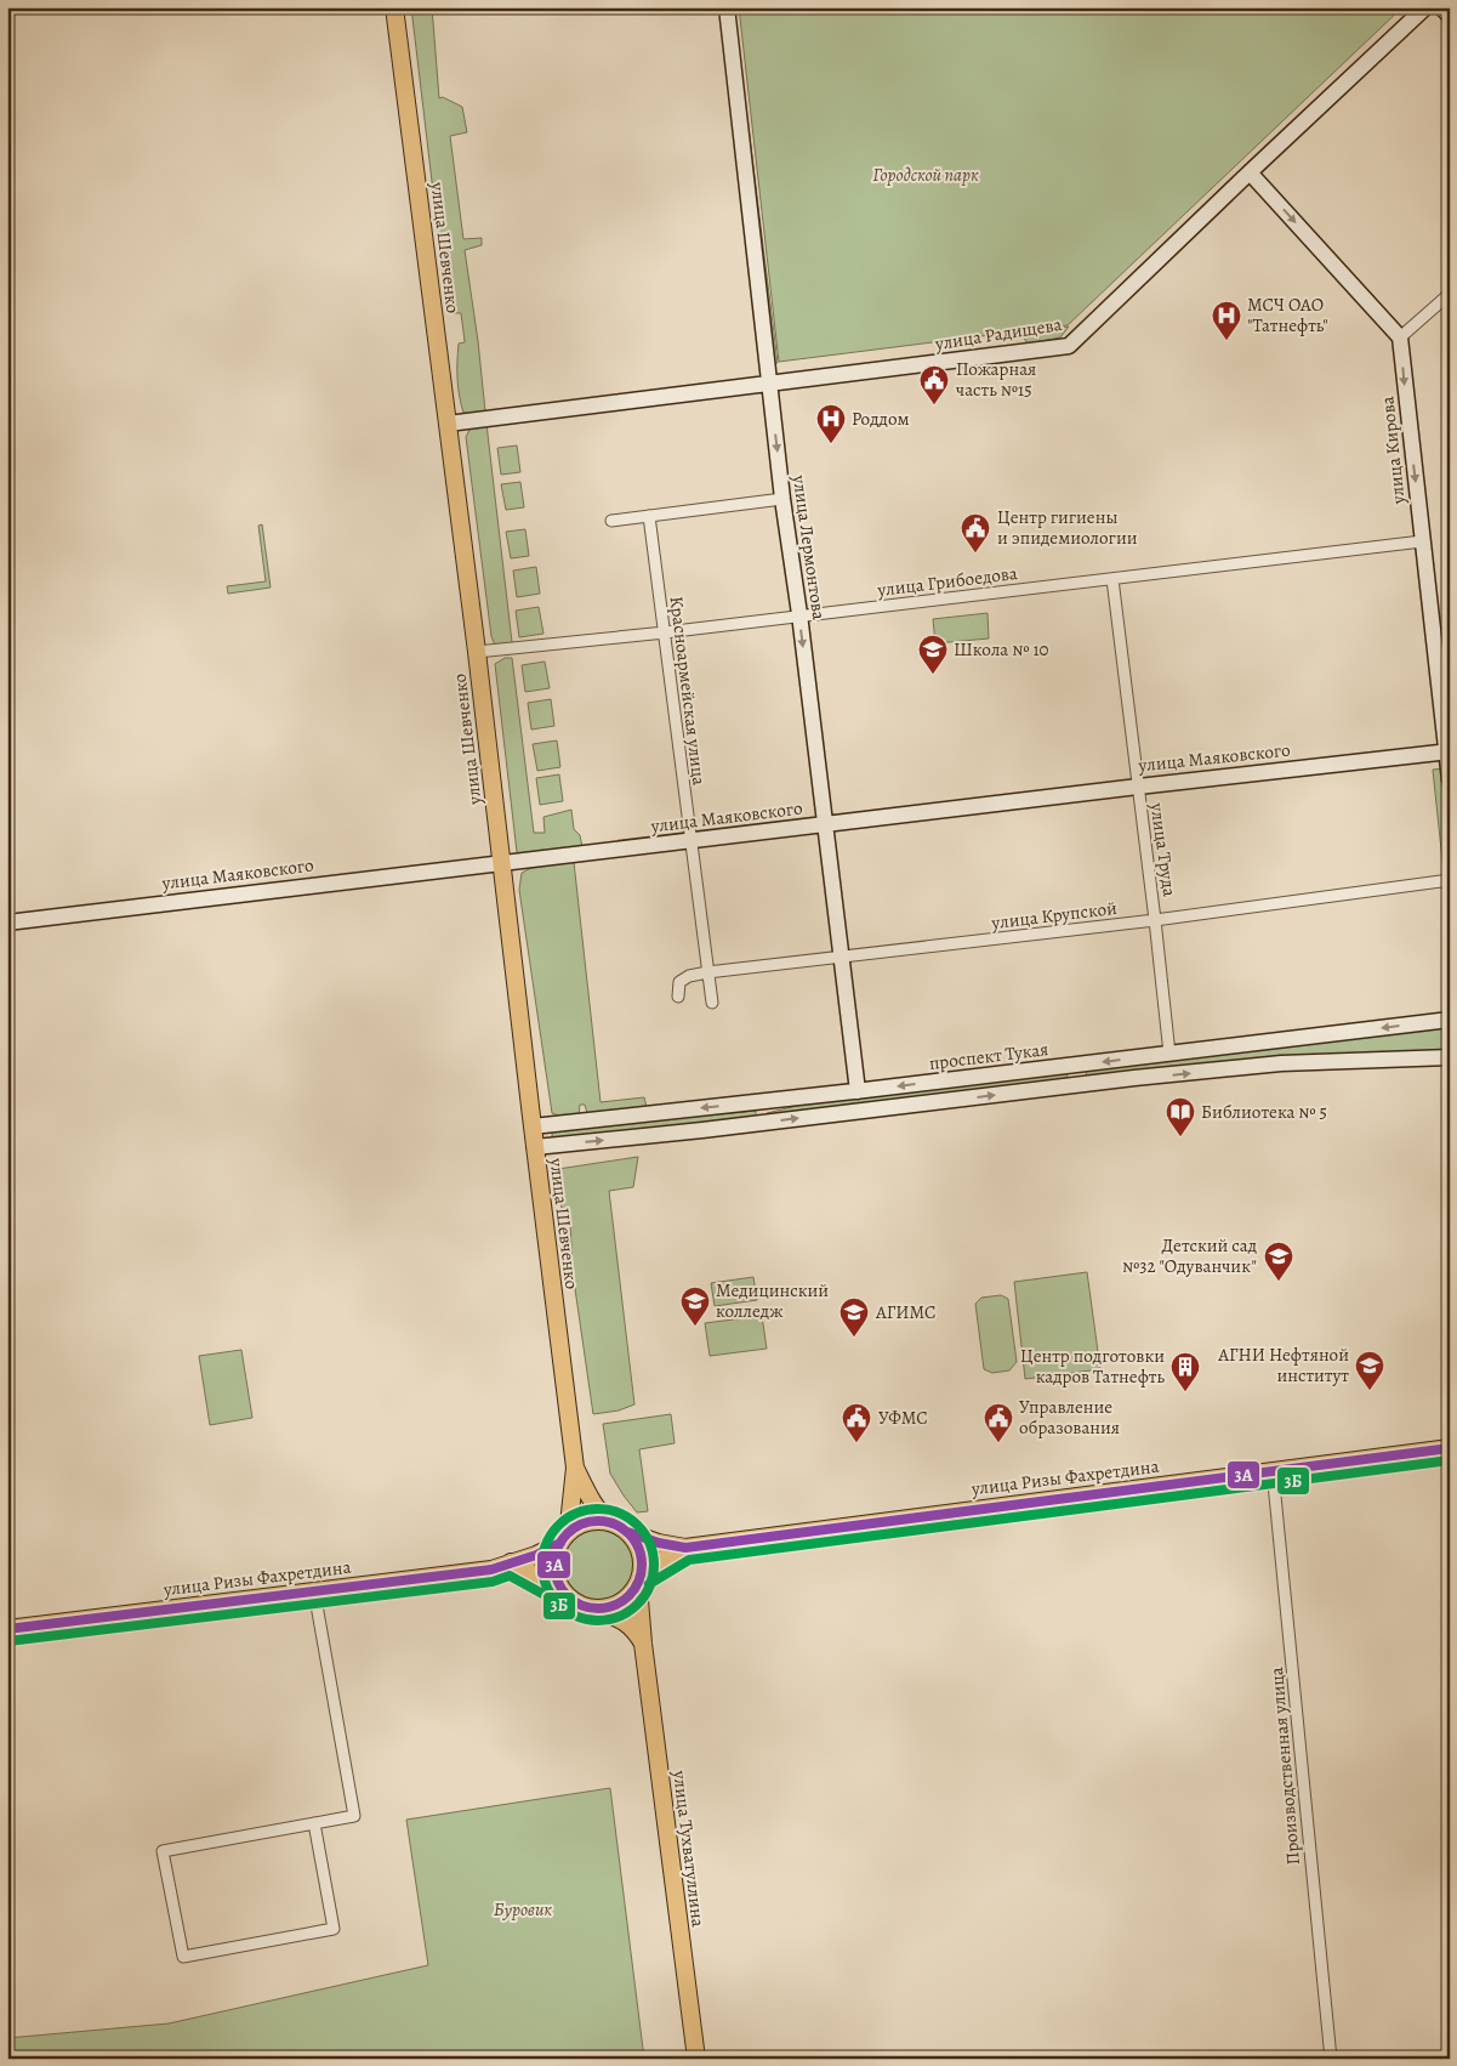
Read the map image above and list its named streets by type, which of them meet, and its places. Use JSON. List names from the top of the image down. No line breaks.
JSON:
{"streets":{"main road":["улица Шевченко","улица Ризы Фахретдина","улица Тухватуллина"],"street":["улица Радищева","улица Кирова","улица Лермонтова","улица Грибоедова","Красноармейская улица","улица Маяковского","улица Труда","улица Крупской","проспект Тукая","Производственная улица"]},"crossings":[["улица Шевченко","улица Радищева"],["улица Шевченко","улица Грибоедова"],["улица Шевченко","улица Маяковского"],["улица Шевченко","проспект Тукая"],["улица Радищева","улица Лермонтова"],["улица Кирова","улица Грибоедова"],["улица Кирова","улица Маяковского"],["улица Лермонтова","улица Грибоедова"],["улица Лермонтова","улица Маяковского"],["улица Лермонтова","улица Крупской"],["улица Лермонтова","проспект Тукая"],["улица Грибоедова","Красноармейская улица"],["улица Грибоедова","улица Труда"],["Красноармейская улица","улица Маяковского"],["Красноармейская улица","улица Крупской"],["улица Маяковского","улица Труда"],["улица Труда","улица Крупской"],["улица Труда","проспект Тукая"],["улица Ризы Фахретдина","Производственная улица"],["улица Ризы Фахретдина","улица Тухватуллина"]],"one_way":["улица Кирова"],"parks":["Городской парк","Буровик"],"places":{"hospital":["МСЧ ОАО \"Татнефть\"","Роддом"],"public building":["Пожарная часть №15","Центр гигиены и эпидемиологии","УФМС","Управление образования"],"school or university":["Школа № 10","Детский сад №32 \"Одуванчик\"","Медицинский колледж","АГИМС","АГНИ Нефтяной институт"],"library":["Библиотека № 5"],"building":["Центр подготовки кадров Татнефть"]},"lines":["transit line 3А","transit line 3Б"]}
